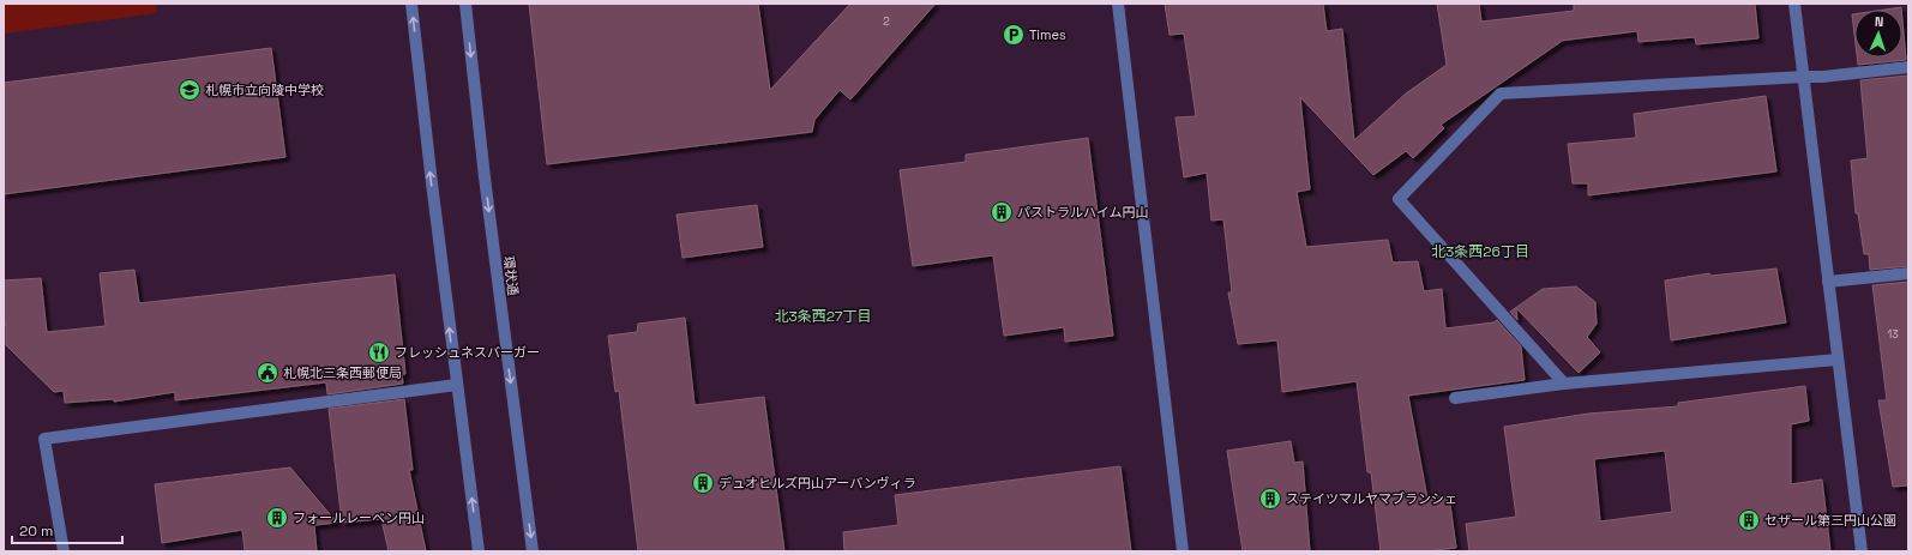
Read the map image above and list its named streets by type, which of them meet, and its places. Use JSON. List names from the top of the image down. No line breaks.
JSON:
{"streets":{"street":["環状通"]},"districts":["北3条西26丁目","北3条西27丁目"],"places":{"parking":["Times"],"school or university":["札幌市立向陵中学校"],"building":["パストラルハイム円山","デュオヒルズ円山アーバンヴィラ","ステイツマルヤマブランシェ","フォールレーベン円山","セザール第三円山公園"],"restaurant":["フレッシュネスバーガー"],"public building":["札幌北三条西郵便局"]},"house_numbers":["2","13"],"scale_bar":"20 m","north":"top"}
